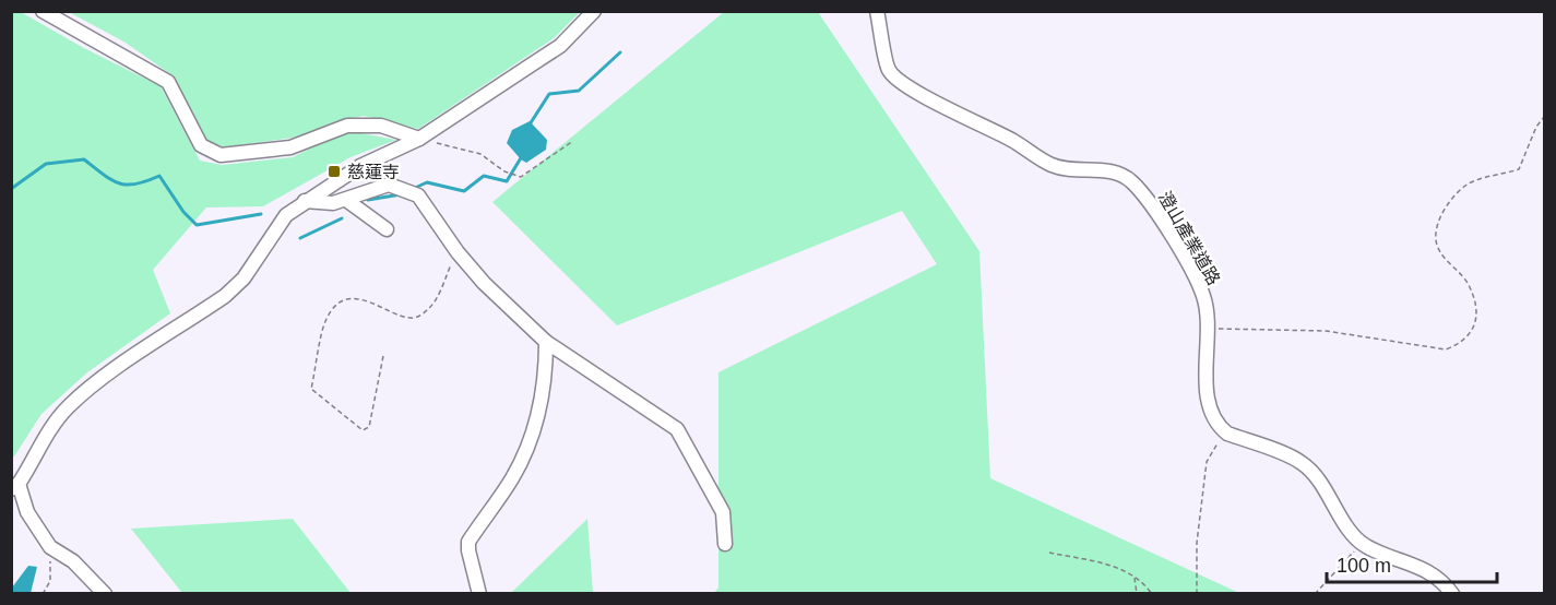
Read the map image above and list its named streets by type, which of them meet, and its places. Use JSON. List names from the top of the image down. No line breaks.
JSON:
{"streets":{"street":["澄山產業道路"]},"places":{"transit":["慈蓮寺"]},"scale_bar":"100 m"}
